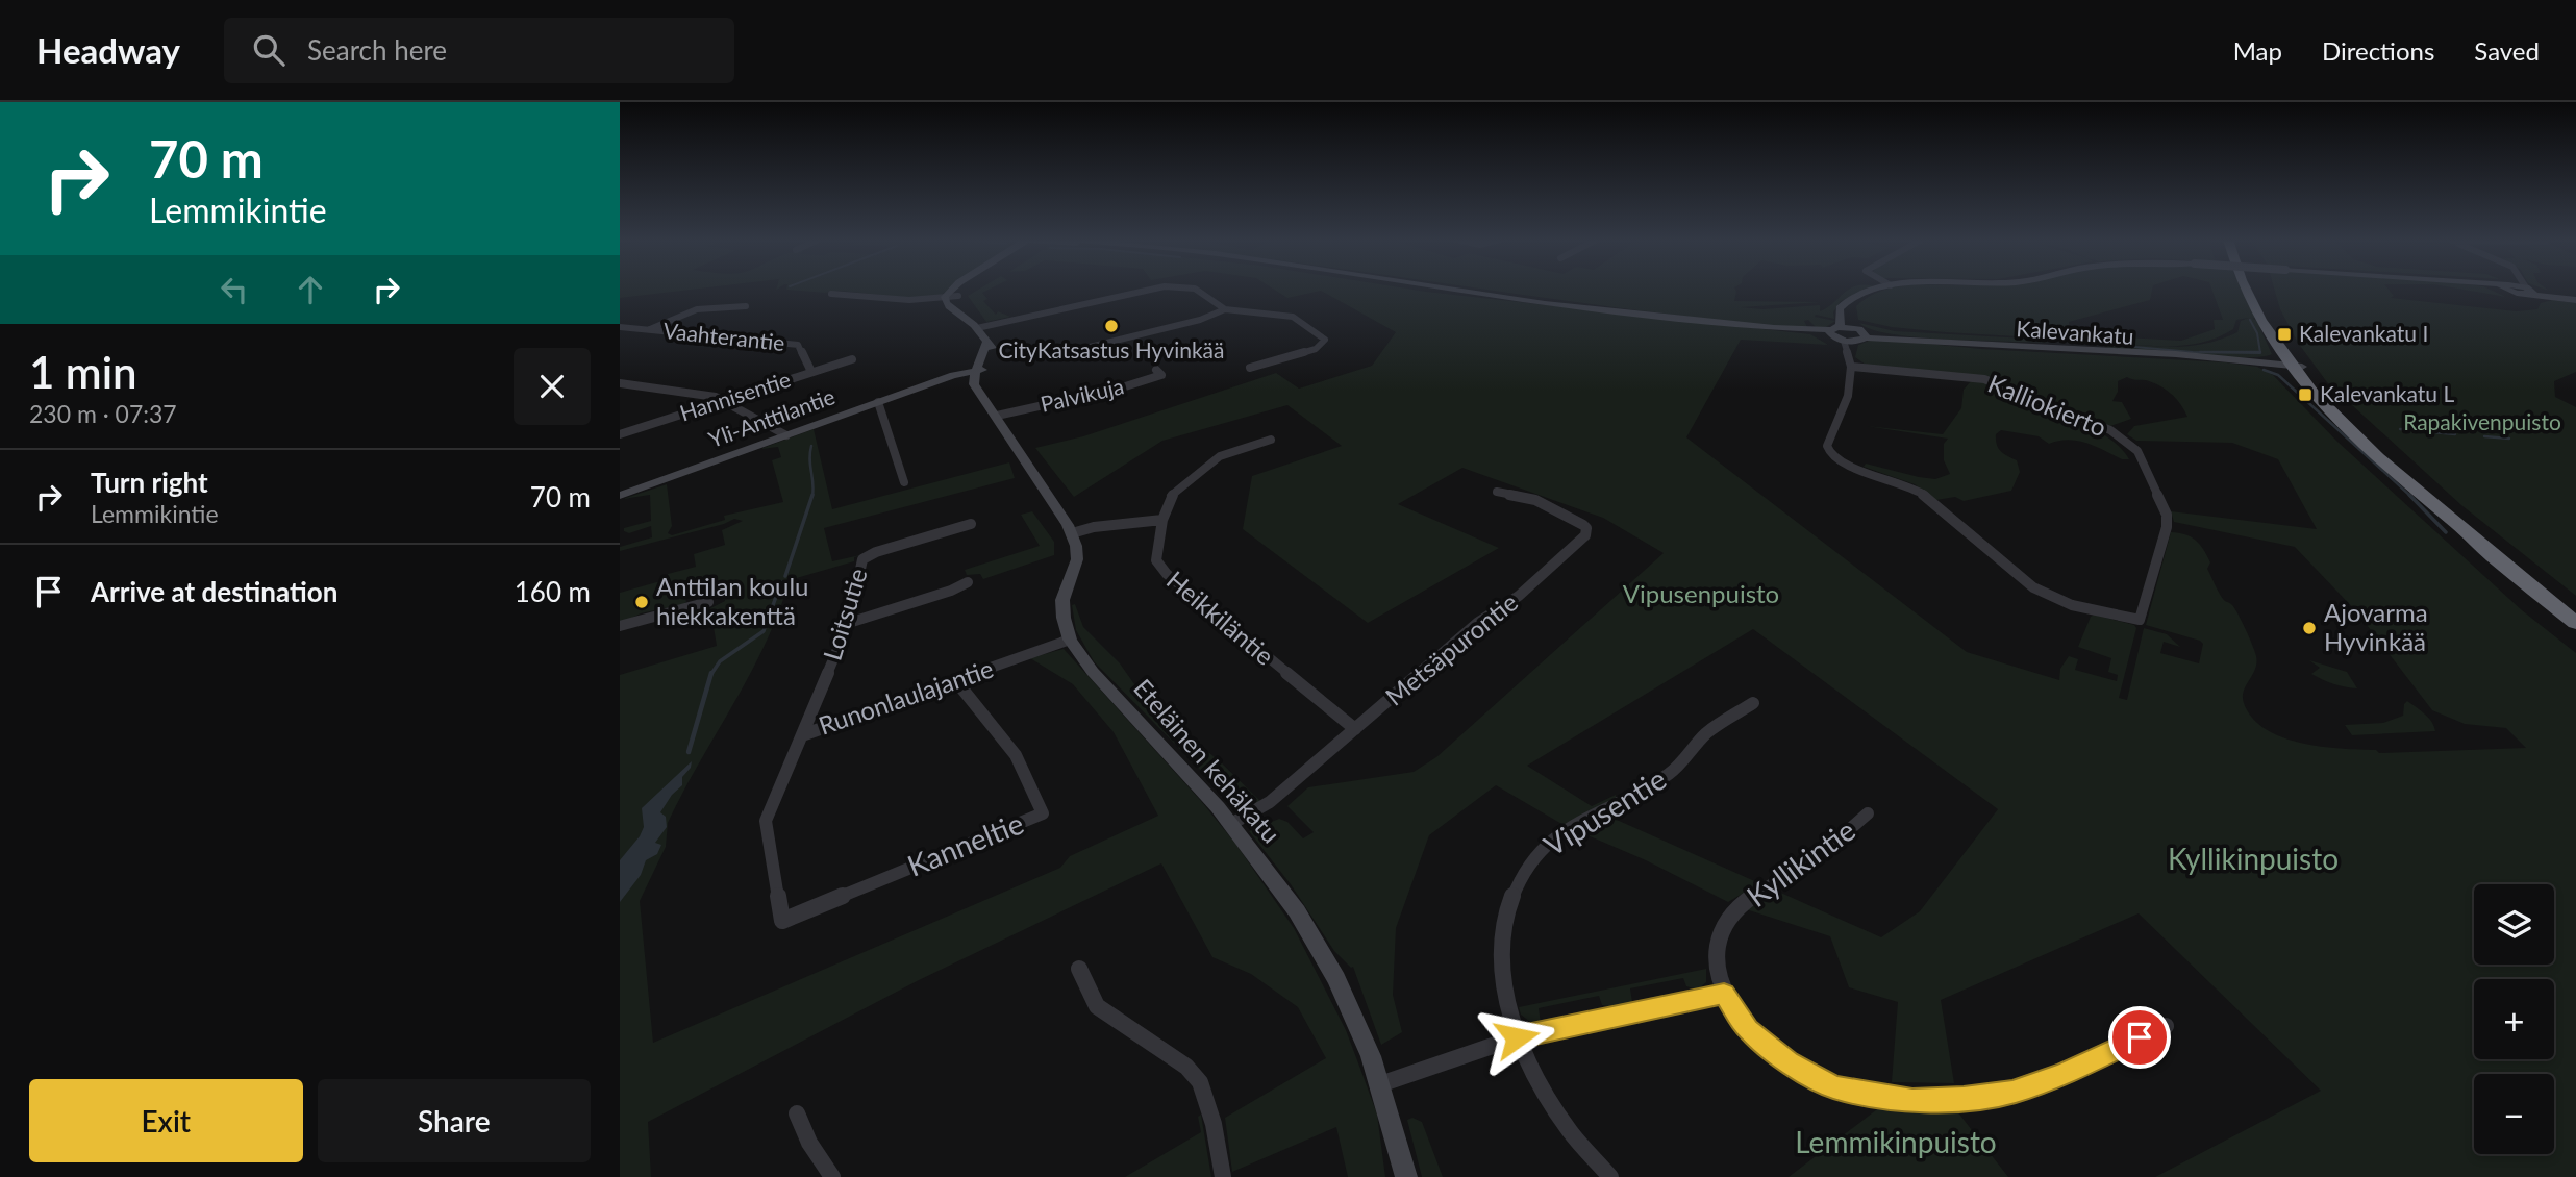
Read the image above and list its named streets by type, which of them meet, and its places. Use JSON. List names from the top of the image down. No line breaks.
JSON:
{"streets":{"street":["Kalevankatu","Vaahterantie","Palvikuja","Hannisentie","Kalliokierto","Yli-Anttilantie","Loitsutie","Heikkiläntie","Metsäpurontie","Runonlaulajantie","Eteläinen kehäkatu","Vipusentie","Kanneltie","Kyllikintie"]},"crossings":[["Vaahterantie","Hannisentie"],["Palvikuja","Eteläinen kehäkatu"],["Yli-Anttilantie","Eteläinen kehäkatu"],["Loitsutie","Runonlaulajantie"],["Heikkiläntie","Metsäpurontie"],["Metsäpurontie","Eteläinen kehäkatu"],["Runonlaulajantie","Eteläinen kehäkatu"],["Runonlaulajantie","Kanneltie"]],"parks":["Rapakivenpuisto","Vipusenpuisto","Kyllikinpuisto","Lemmikinpuisto"],"places":{"other":["CityKatsastus Hyvinkää","Anttilan koulu hiekkakenttä","Ajovarma Hyvinkää"],"transit":["Kalevankatu I","Kalevankatu L"]},"page":{"header":"Headway","search":"Search here","nav":["Map","Directions","Saved"],"turn":["70 m","Lemmikintie"],"heading":["1 min","230 m · 07:37"],"list":[{"name":"Turn right","note":"Lemmikintie","value":"70 m"},{"name":"Arrive at destination","value":"160 m"}],"map_buttons":["+","−"],"buttons":["Exit","Share"]}}
